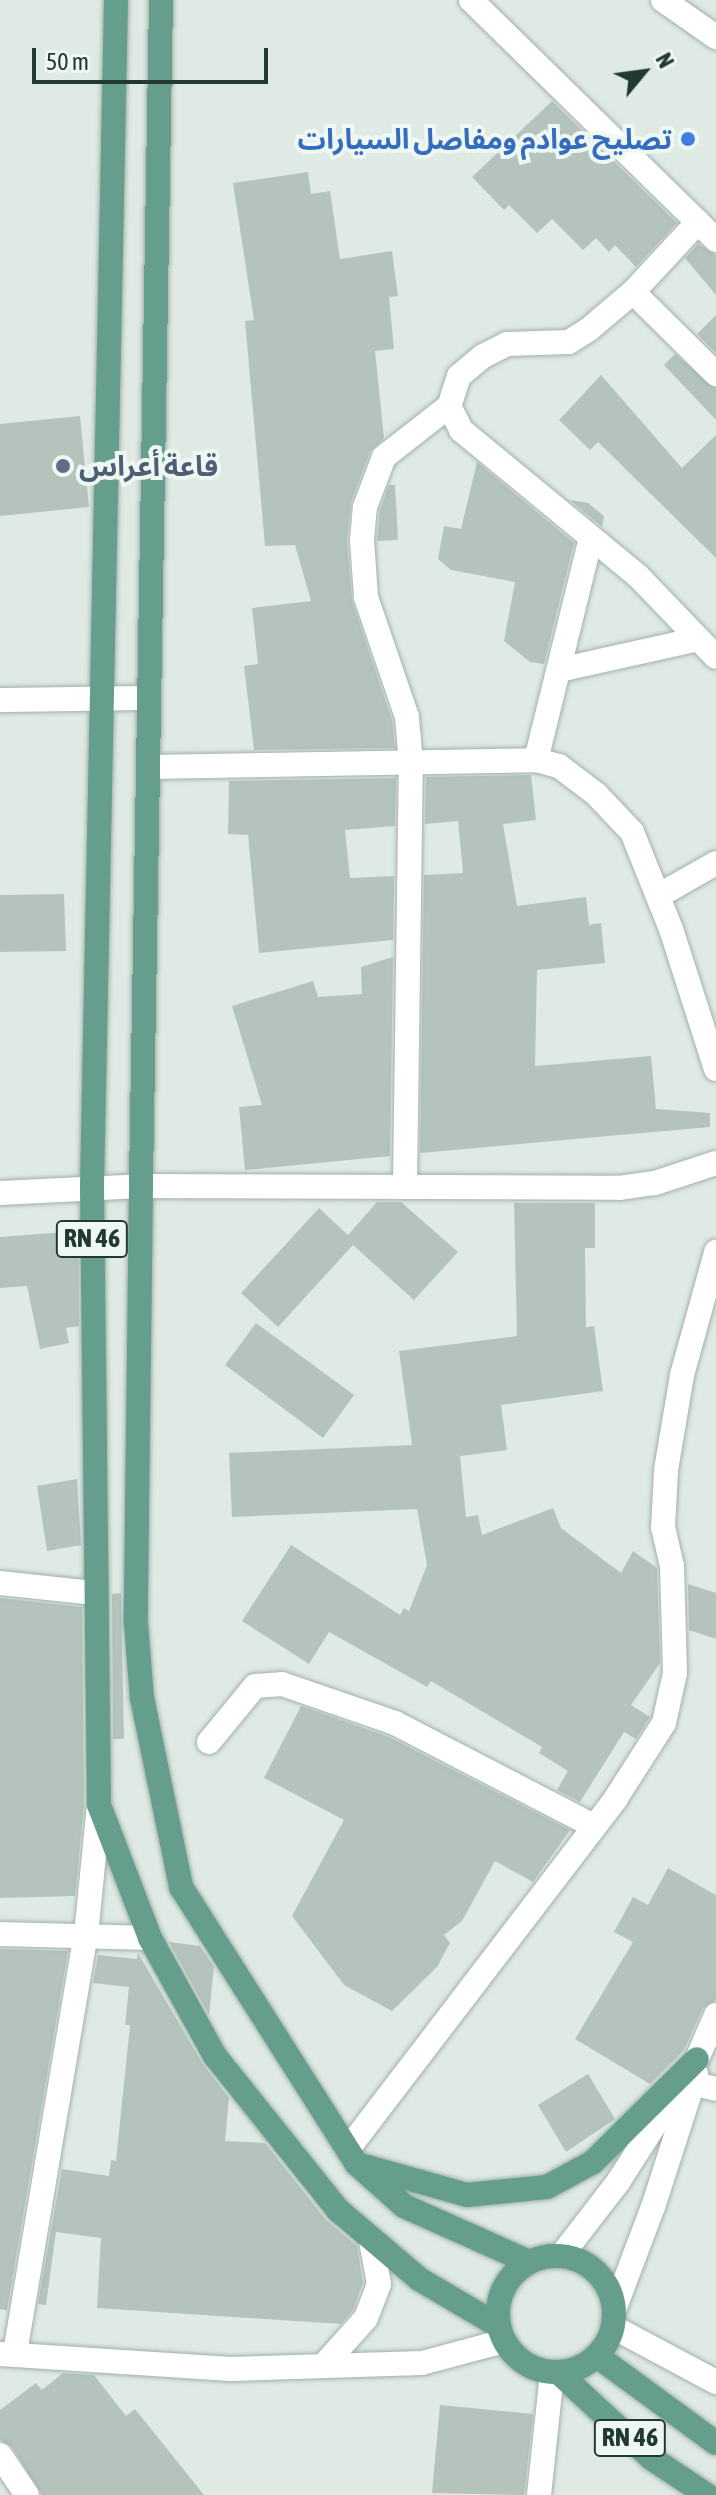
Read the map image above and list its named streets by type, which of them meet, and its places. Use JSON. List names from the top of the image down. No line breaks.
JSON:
{"streets":{"main road":["RN 46"]},"places":["تصليح عوادم ومفاصل السيارات","قاعة أعراس"],"scale_bar":"50 m","north":"top right"}
